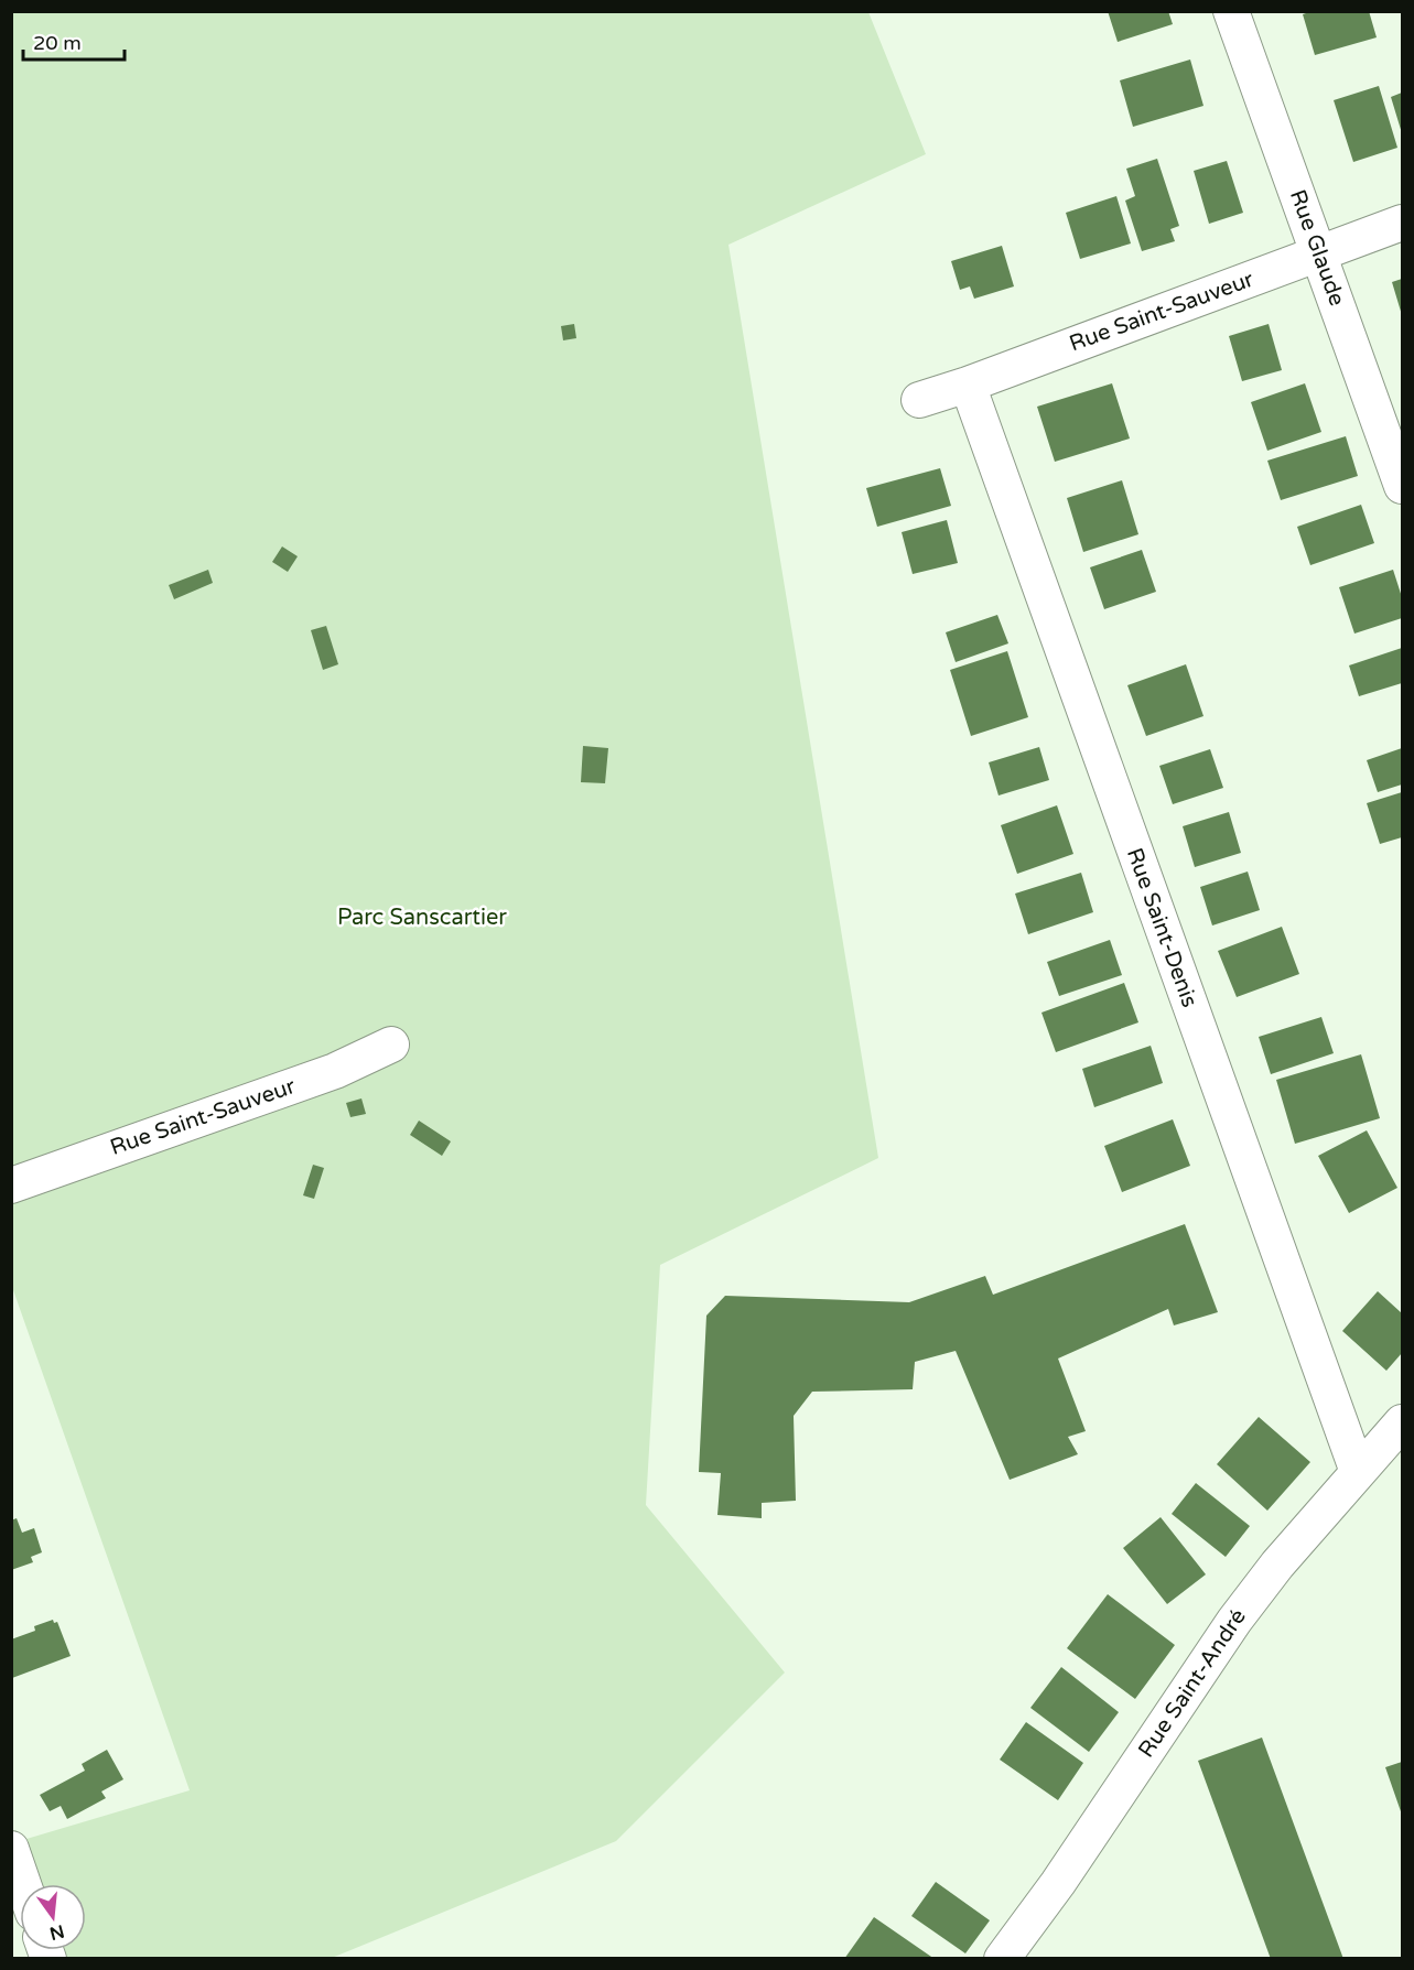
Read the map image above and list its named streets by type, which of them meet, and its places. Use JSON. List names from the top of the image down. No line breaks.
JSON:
{"streets":{"street":["Rue Glaude","Rue Saint-Sauveur","Rue Saint-Denis","Rue Saint-André"]},"crossings":[["Rue Glaude","Rue Saint-Sauveur"],["Rue Saint-Sauveur","Rue Saint-Denis"],["Rue Saint-Denis","Rue Saint-André"]],"parks":["Parc Sanscartier"],"scale_bar":"20 m","north":"bottom"}
